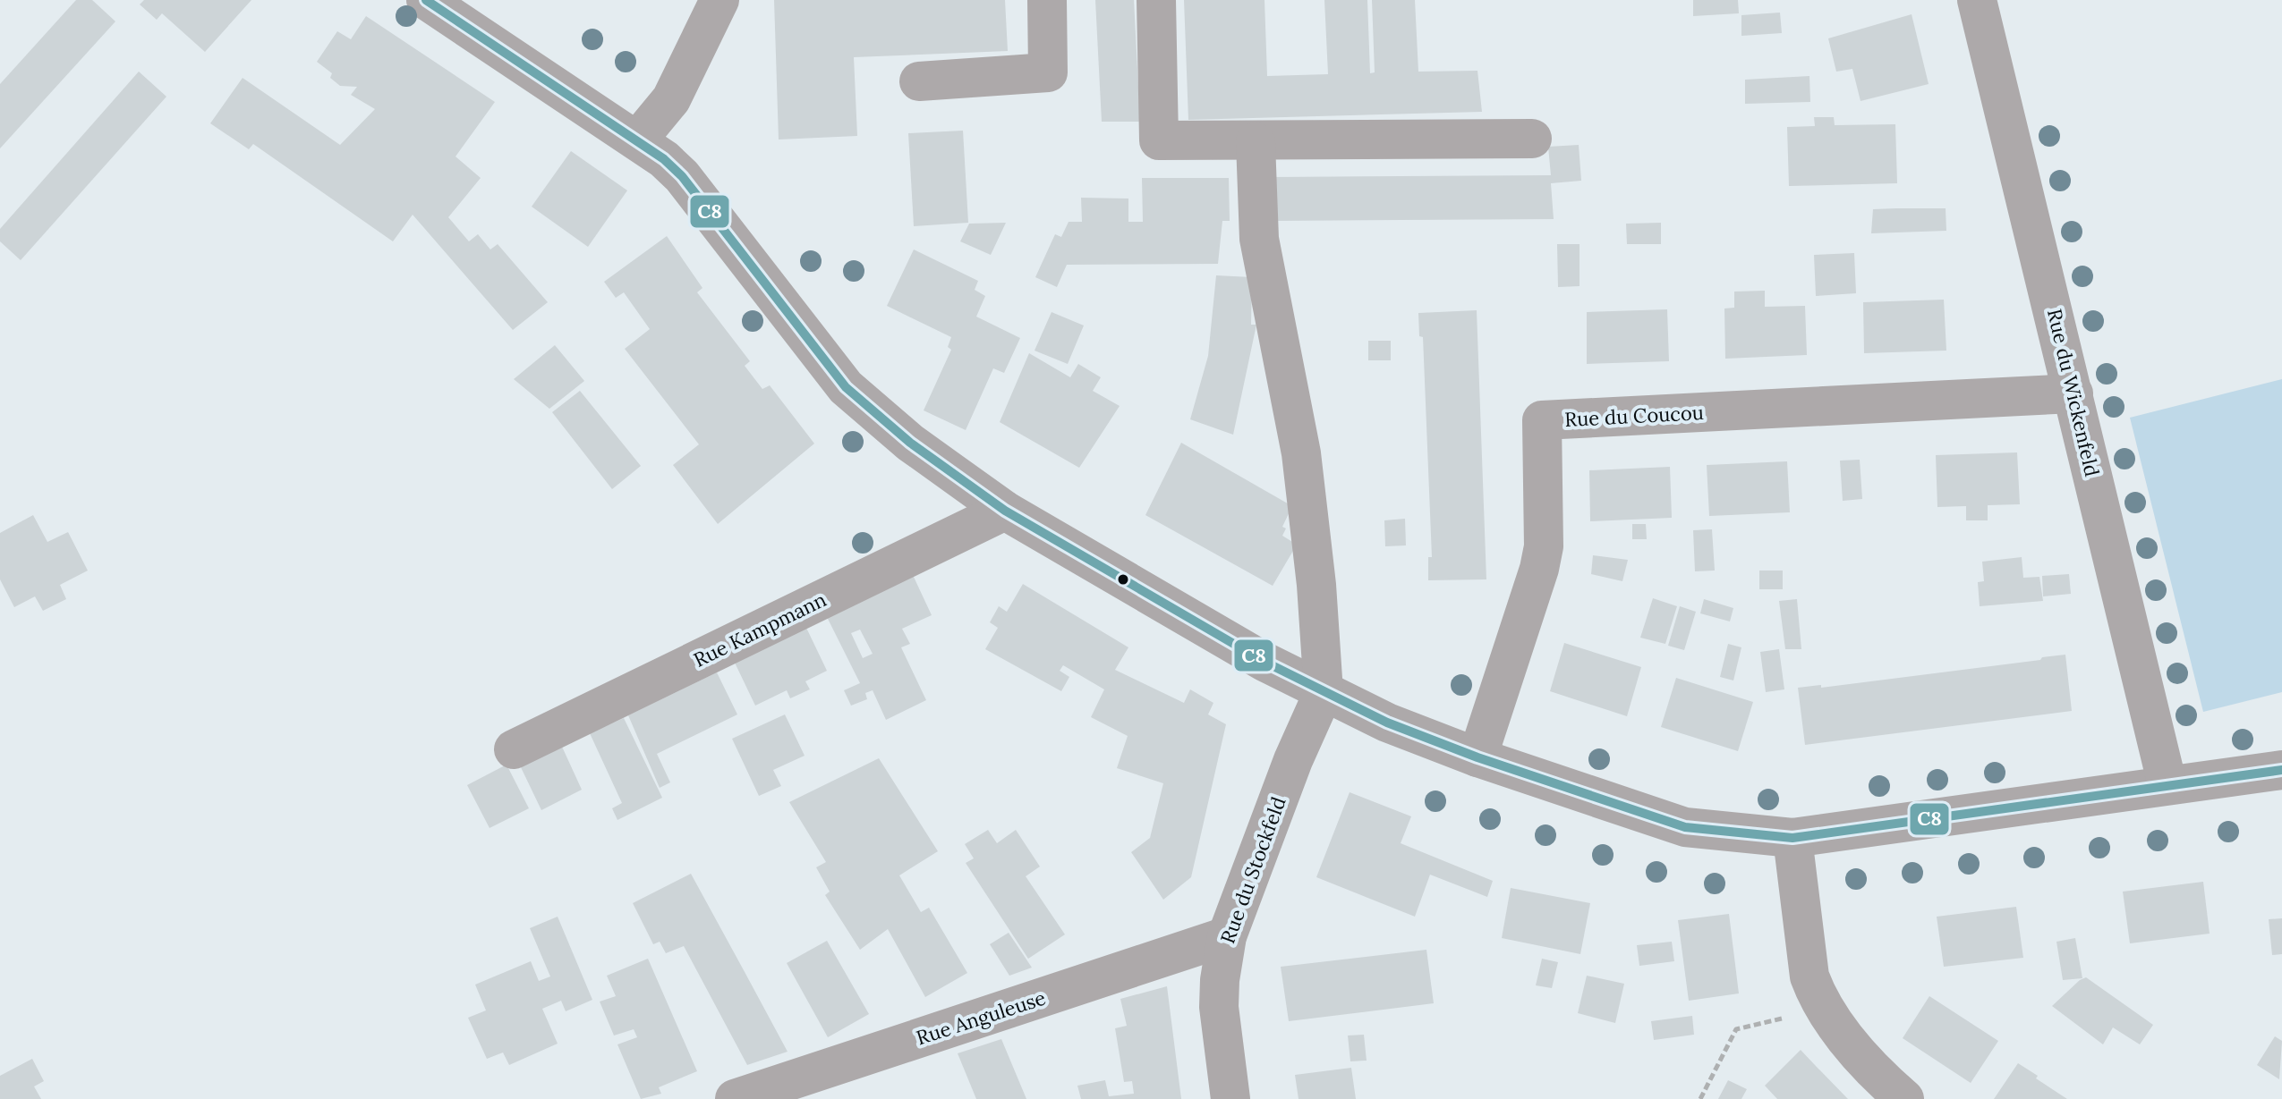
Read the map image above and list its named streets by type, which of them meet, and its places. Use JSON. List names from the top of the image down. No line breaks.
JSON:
{"streets":{"street":["Rue du Wickenfeld","Rue du Coucou","Rue Kampmann","Rue du Stockfeld","Rue Anguleuse"]},"crossings":[["Rue du Wickenfeld","Rue du Coucou"],["Rue du Stockfeld","Rue Anguleuse"]],"lines":["transit line C8"]}
